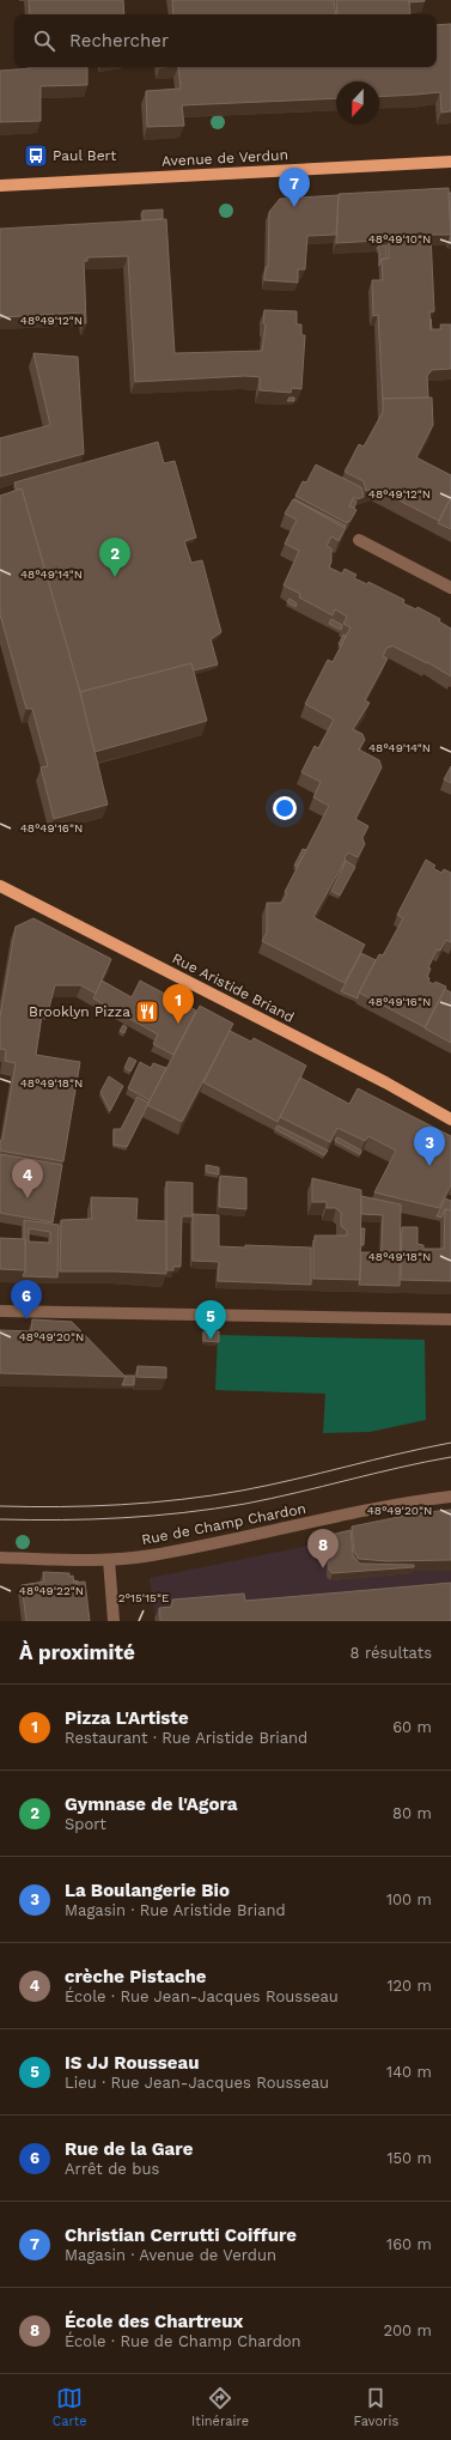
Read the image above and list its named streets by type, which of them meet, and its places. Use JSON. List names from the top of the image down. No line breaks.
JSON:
{"streets":{"main road":["Avenue de Verdun","Rue Aristide Briand"],"street":["Rue de Champ Chardon"]},"places":{"bus stop":["Paul Bert"],"restaurant":["Brooklyn Pizza"]},"north":"bottom","page":{"search":"Rechercher","pins":["7","2","1","3","4","6","5","8"],"heading":["À proximité","8 résultats"],"list":[{"mark":"1","name":"Pizza L'Artiste","note":"Restaurant · Rue Aristide Briand","value":"60 m"},{"mark":"2","name":"Gymnase de l'Agora","note":"Sport","value":"80 m"},{"mark":"3","name":"La Boulangerie Bio","note":"Magasin · Rue Aristide Briand","value":"100 m"},{"mark":"4","name":"crèche Pistache","note":"École · Rue Jean-Jacques Rousseau","value":"120 m"},{"mark":"5","name":"IS JJ Rousseau","note":"Lieu · Rue Jean-Jacques Rousseau","value":"140 m"},{"mark":"6","name":"Rue de la Gare","note":"Arrêt de bus","value":"150 m"},{"mark":"7","name":"Christian Cerrutti Coiffure","note":"Magasin · Avenue de Verdun","value":"160 m"},{"mark":"8","name":"École des Chartreux","note":"École · Rue de Champ Chardon","value":"200 m"}],"nav":["Carte","Itinéraire","Favoris"]},"coordinates":["48°49'10\"N","48°49'12\"N","48°49'14\"N","48°49'16\"N","48°49'18\"N","48°49'20\"N","48°49'22\"N","2°15'15\"E"]}
